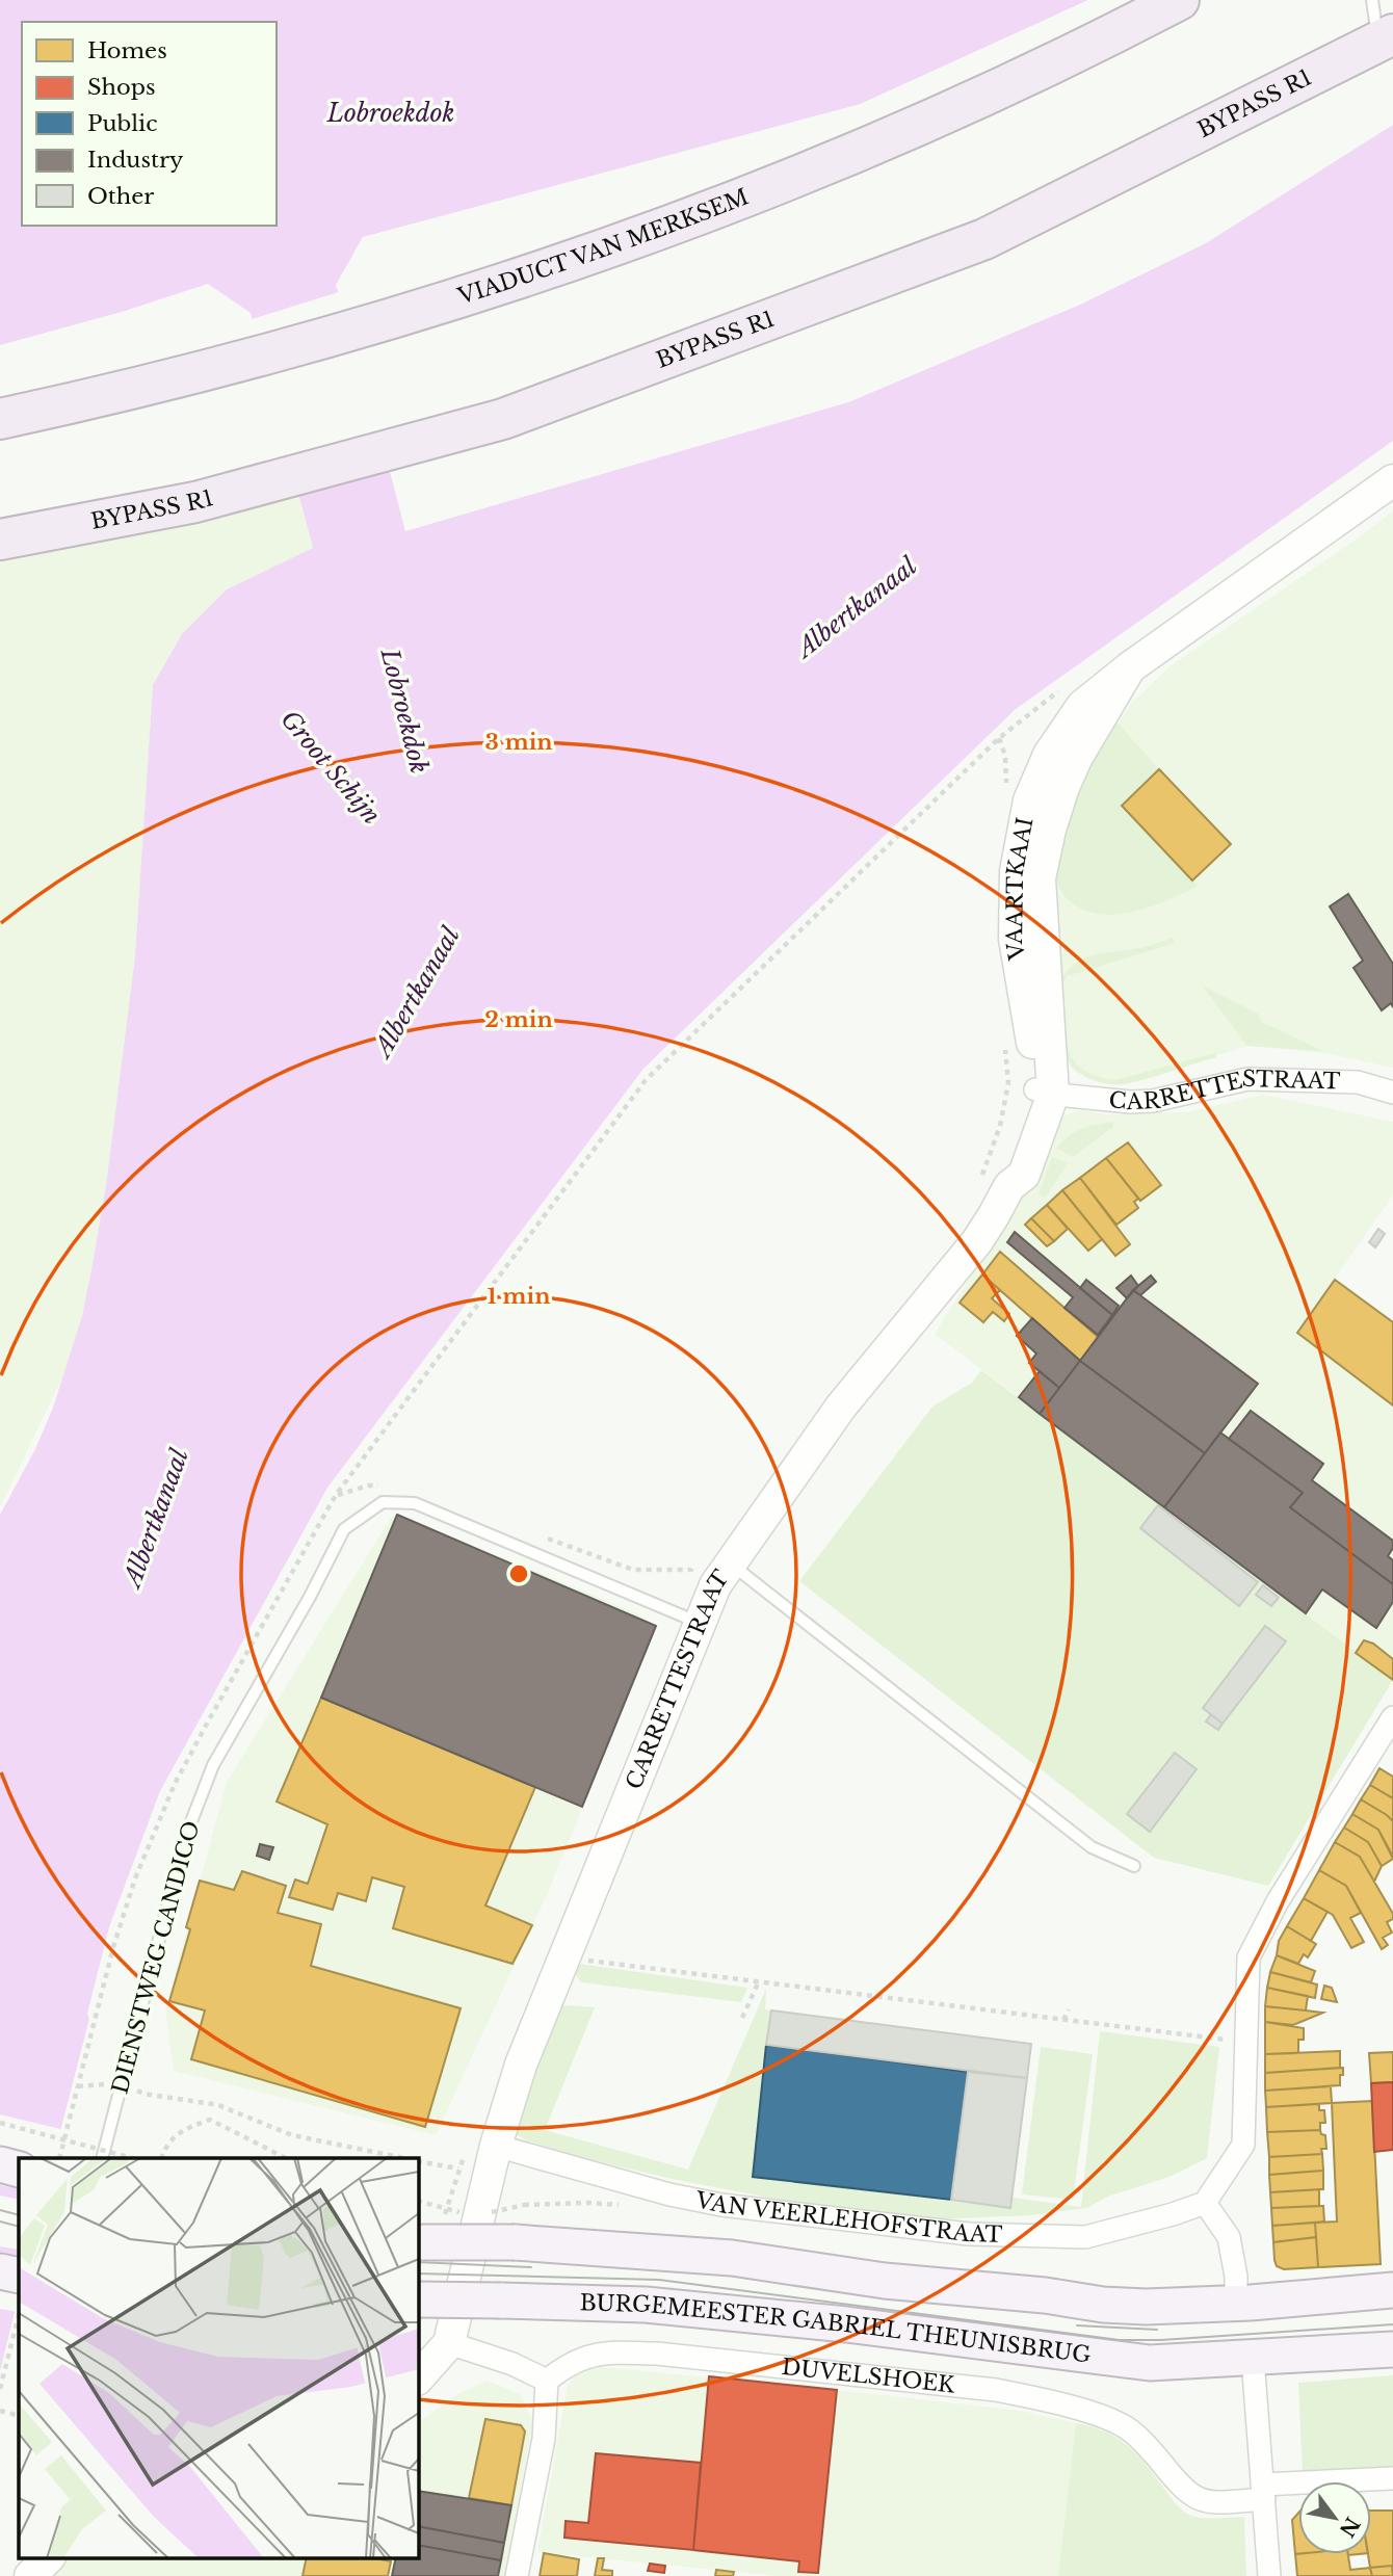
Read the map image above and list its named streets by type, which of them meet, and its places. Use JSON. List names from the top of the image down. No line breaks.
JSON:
{"streets":{"highway":["BYPASS R1","VIADUCT VAN MERKSEM"],"main road":["BURGEMEESTER GABRIEL THEUNISBRUG"],"street":["VAARTKAAI","CARRETTESTRAAT","VAN VEERLEHOFSTRAAT","DUVELSHOEK"],"lane":["DIENSTWEG CANDICO"]},"crossings":[["VAARTKAAI","CARRETTESTRAAT"],["CARRETTESTRAAT","DIENSTWEG CANDICO"],["CARRETTESTRAAT","VAN VEERLEHOFSTRAAT"]],"water":["Lobroekdok","Albertkanaal","Groot Schijn"],"legend":["Homes","Shops","Public","Industry","Other"],"north":"bottom right","rings":["3 min","2 min","1 min"]}
